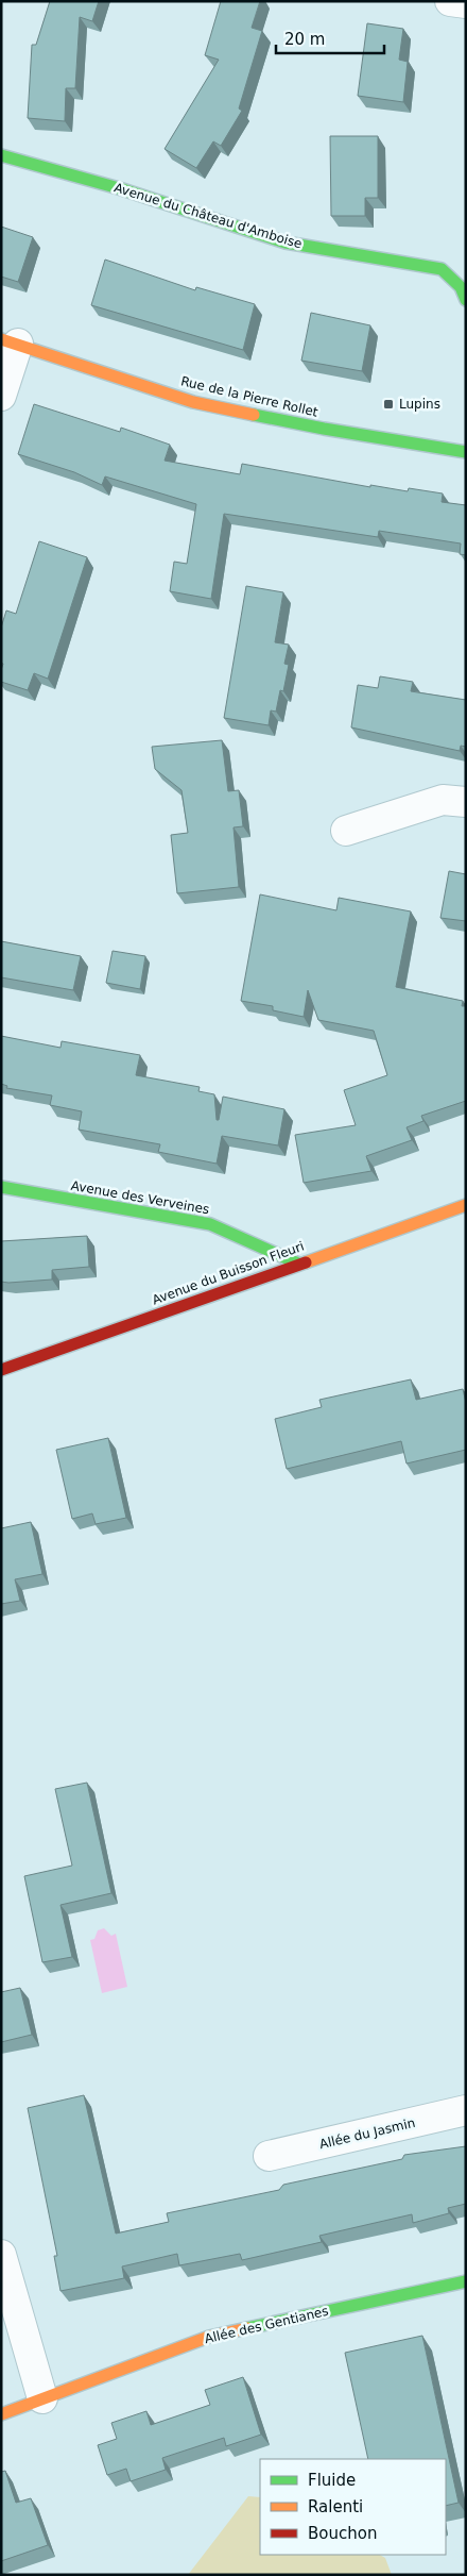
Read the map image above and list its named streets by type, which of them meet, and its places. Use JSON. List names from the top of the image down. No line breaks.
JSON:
{"streets":{"street":["Avenue du Château d'Amboise","Rue de la Pierre Rollet","Avenue des Verveines","Avenue du Buisson Fleuri","Allée du Jasmin","Allée des Gentianes"]},"crossings":[["Avenue des Verveines","Avenue du Buisson Fleuri"]],"places":{"transit":["Lupins"]},"legend":["Fluide","Ralenti","Bouchon"],"scale_bar":"20 m"}
